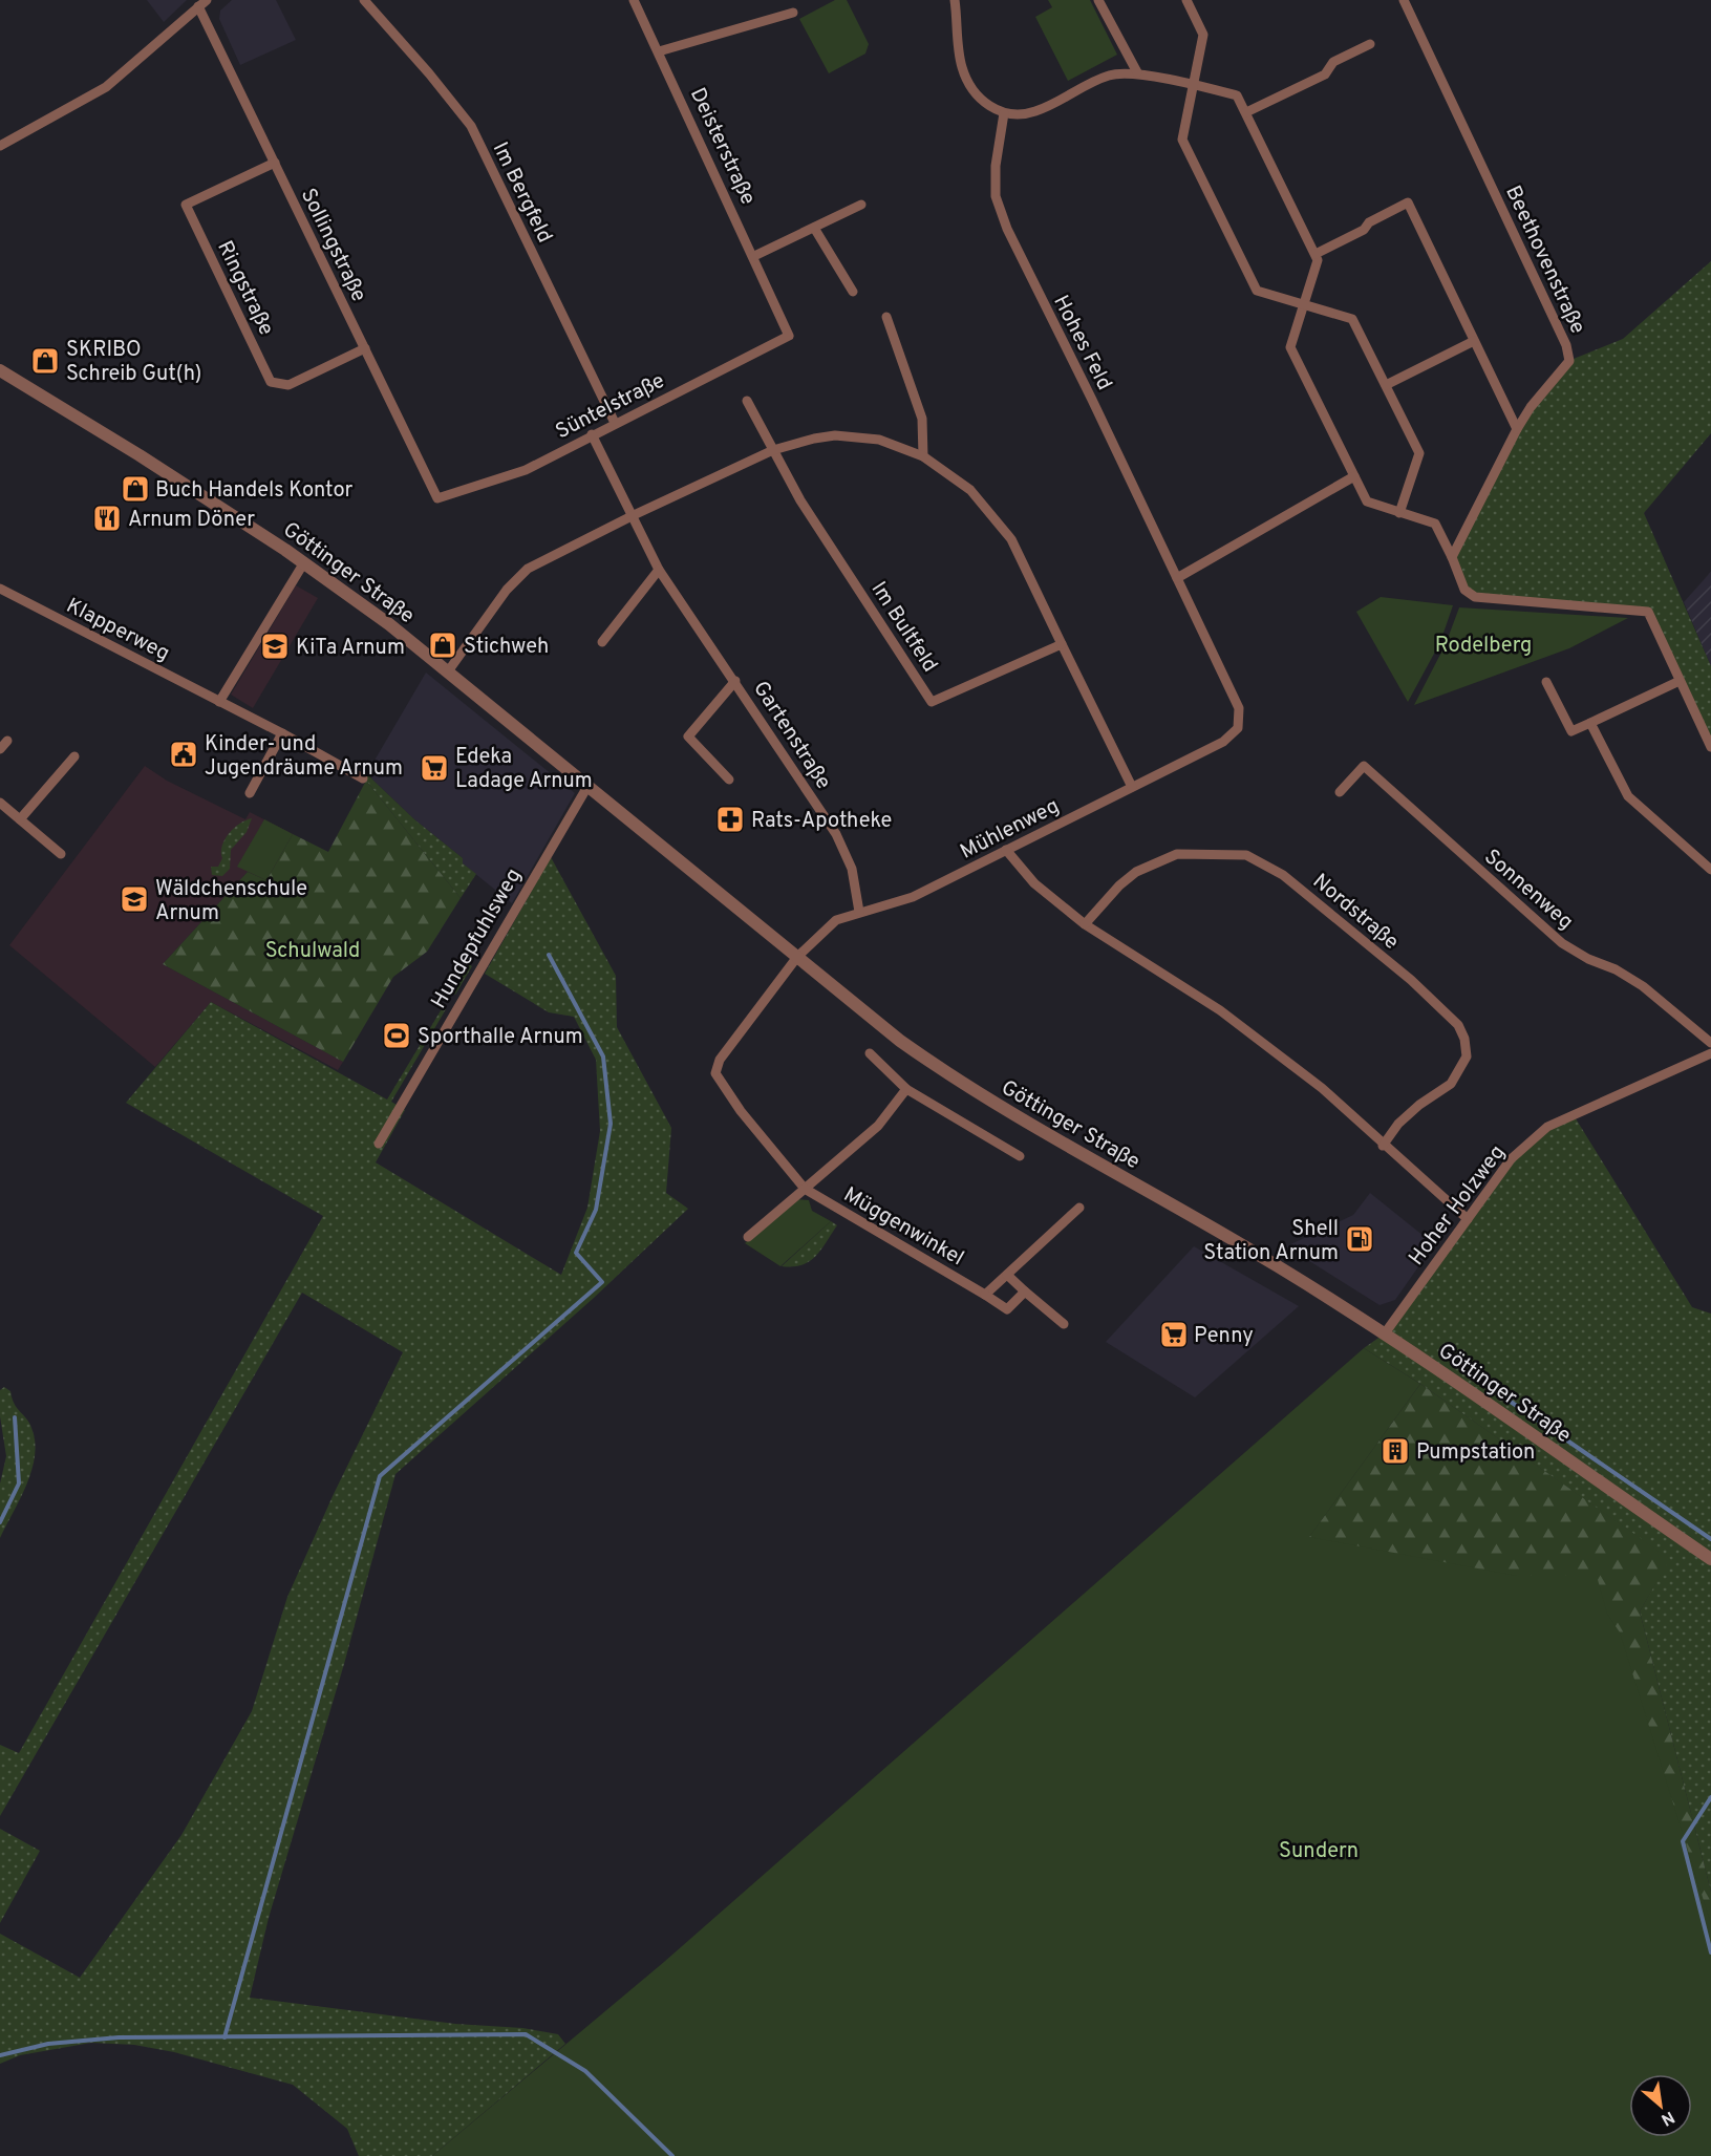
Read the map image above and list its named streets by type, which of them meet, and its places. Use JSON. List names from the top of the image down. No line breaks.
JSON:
{"streets":{"street":["Deisterstraße","Im Bergfeld","Sollingstraße","Beethovenstraße","Ringstraße","Hohes Feld","Süntelstraße","Göttinger Straße","Im Bultfeld","Klapperweg","Gartenstraße","Mühlenweg","Sonnenweg","Nordstraße","Hundepfuhlsweg","Hoher Holzweg","Müggenwinkel"]},"crossings":[["Deisterstraße","Süntelstraße"],["Im Bergfeld","Süntelstraße"],["Sollingstraße","Ringstraße"],["Sollingstraße","Süntelstraße"],["Hohes Feld","Mühlenweg"],["Süntelstraße","Gartenstraße"],["Göttinger Straße","Mühlenweg"],["Göttinger Straße","Hundepfuhlsweg"],["Göttinger Straße","Hoher Holzweg"],["Göttinger Straße","Müggenwinkel"],["Gartenstraße","Mühlenweg"],["Mühlenweg","Müggenwinkel"]],"parks":["Rodelberg","Schulwald","Sundern"],"places":{"shop":["SKRIBO Schreib Gut(h)","Buch Handels Kontor","Stichweh"],"restaurant":["Arnum Döner"],"school or university":["KiTa Arnum","Wäldchenschule Arnum"],"public building":["Kinder- und Jugendräume Arnum"],"supermarket":["Edeka Ladage Arnum","Penny"],"pharmacy":["Rats-Apotheke"],"sports":["Sporthalle Arnum"],"fuel station":["Shell Station Arnum"],"building":["Pumpstation"]},"north":"bottom right"}
